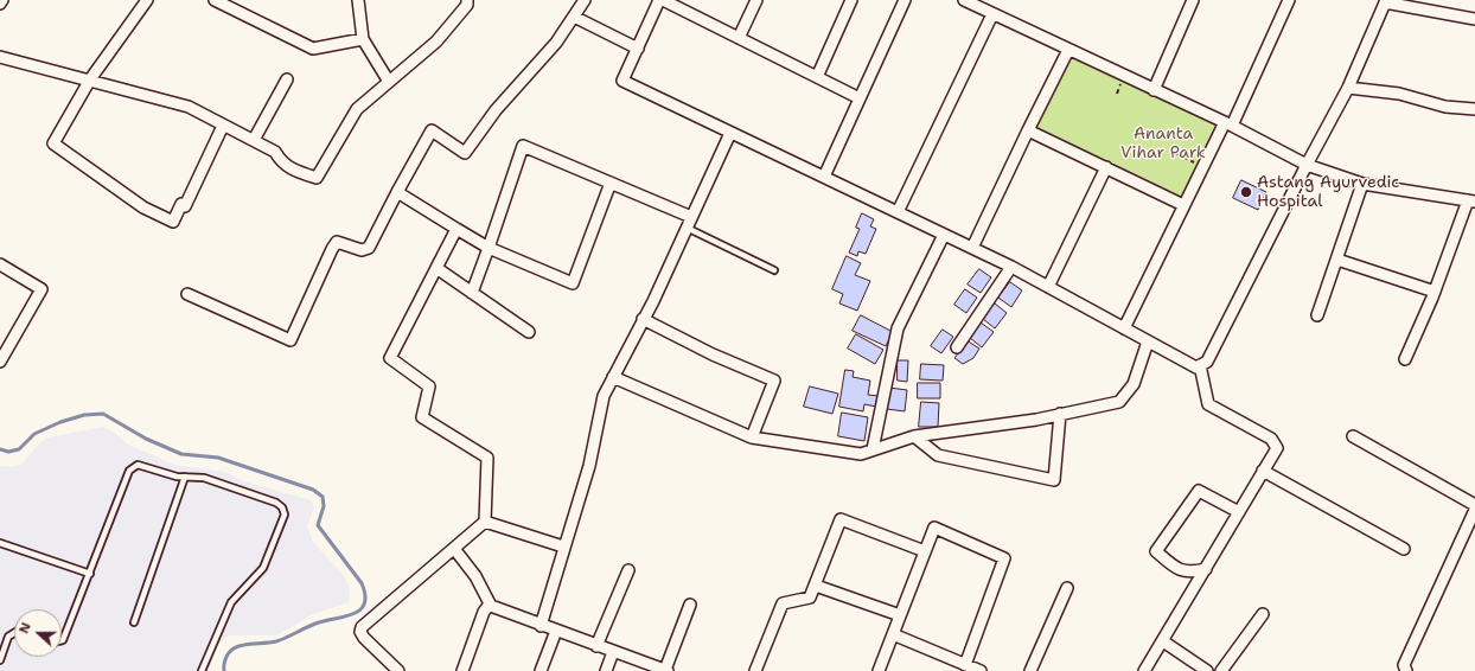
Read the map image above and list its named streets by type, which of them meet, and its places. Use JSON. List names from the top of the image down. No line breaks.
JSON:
{"parks":["Ananta Vihar Park"],"places":["Astang Ayurvedic Hospital"],"north":"left"}
